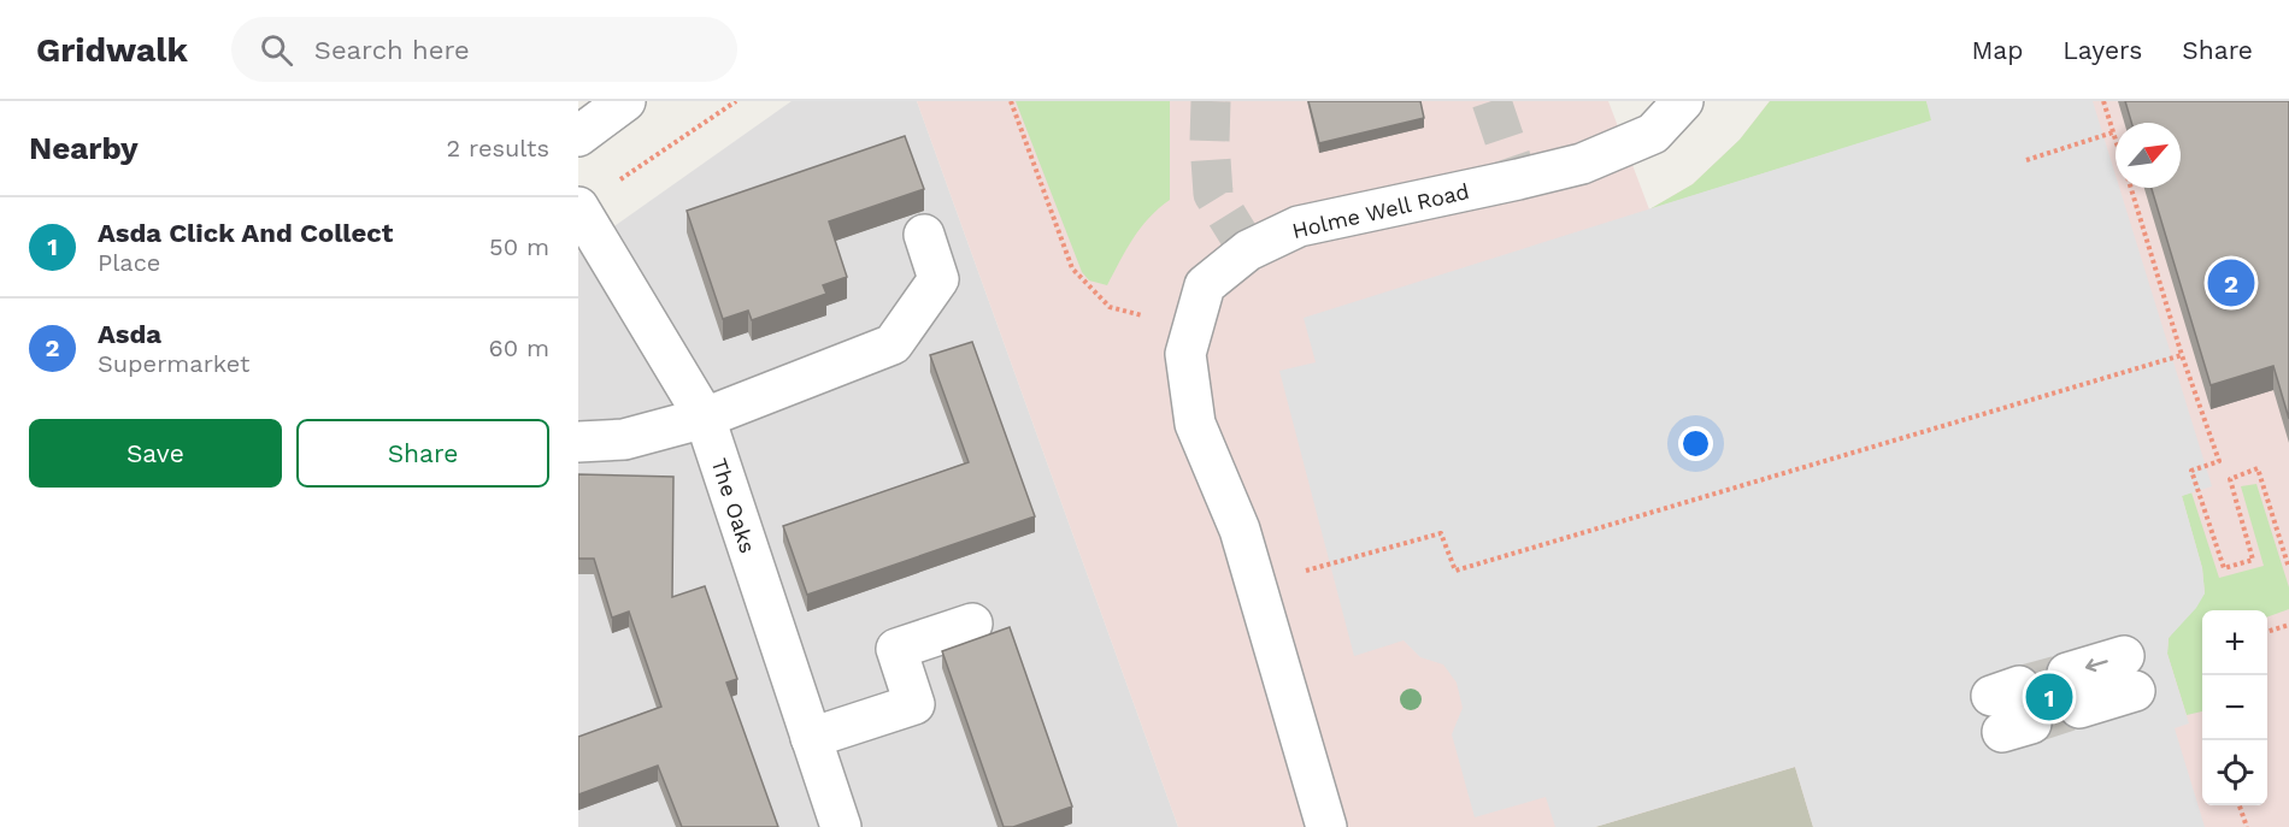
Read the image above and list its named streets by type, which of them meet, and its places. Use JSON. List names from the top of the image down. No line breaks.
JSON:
{"streets":{"street":["Holme Well Road","The Oaks"]},"north":"top right","page":{"header":"Gridwalk","search":"Search here","nav":["Map","Layers","Share"],"heading":["Nearby","2 results"],"list":[{"mark":"1","name":"Asda Click And Collect","note":"Place","value":"50 m"},{"mark":"2","name":"Asda","note":"Supermarket","value":"60 m"}],"pins":["2","1"],"buttons":["Save","Share"],"map_buttons":["+","−"]}}
